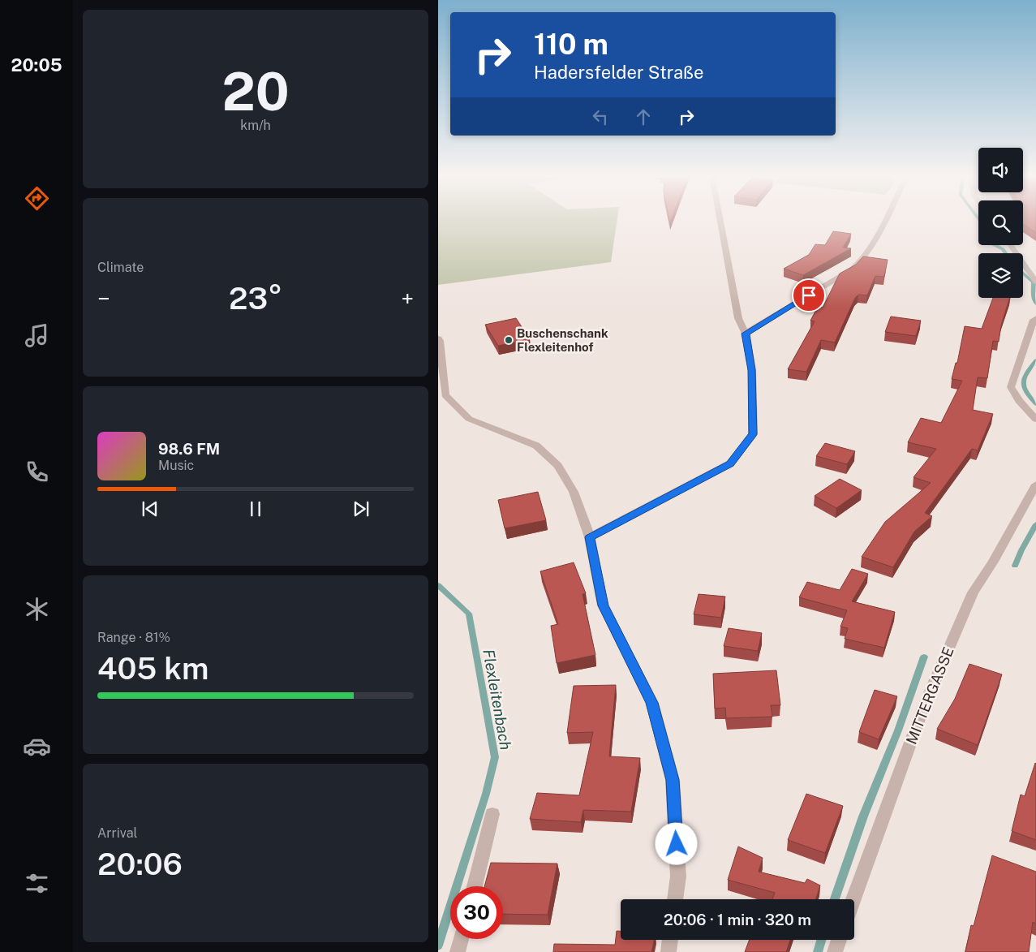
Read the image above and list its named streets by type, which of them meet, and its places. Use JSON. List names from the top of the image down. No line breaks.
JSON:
{"streets":{"street":["MITTERGASSE"]},"water":["Flexleitenbach"],"places":["Buschenschank Flexleitenhof"],"page":{"tabs":"20:05","tile":[["20","km/h"],"Climate",["Range · 81%","405 km"],["Arrival","20:06"]],"turn":["110 m","Hadersfelder Straße"],"heat":["−","23°","+"],"song":["98.6 FM","Music"],"limit":"30","trip":"20:06 · 1 min · 320 m"}}
